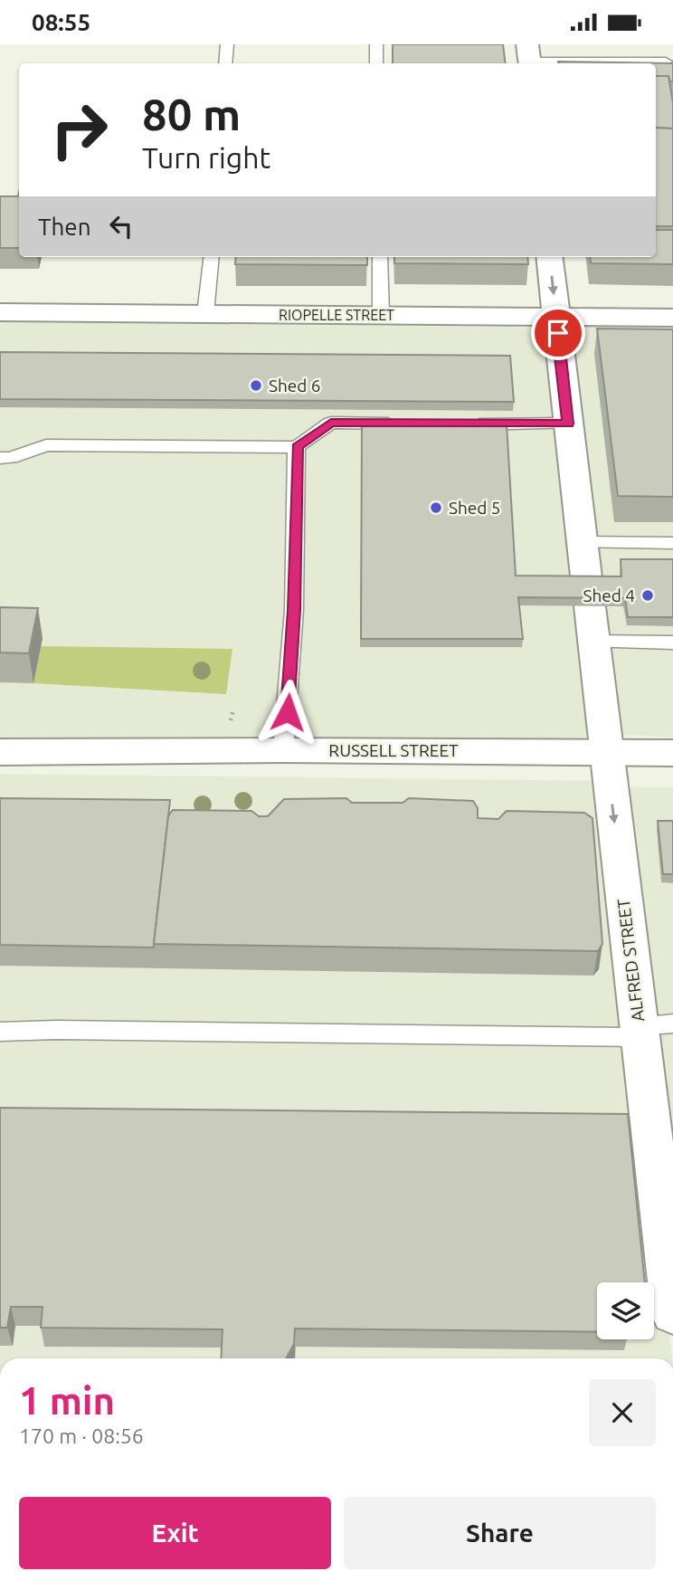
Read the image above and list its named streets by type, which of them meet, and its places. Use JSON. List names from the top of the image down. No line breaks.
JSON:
{"streets":{"street":["RIOPELLE STREET","RUSSELL STREET","ALFRED STREET"]},"crossings":[["RIOPELLE STREET","ALFRED STREET"],["RUSSELL STREET","ALFRED STREET"]],"places":["Shed 6","Shed 5","Shed 4"],"page":{"status":"08:55","turn":["80 m","Turn right"],"then":"Then","heading":["1 min","170 m · 08:56"],"buttons":["Exit","Share"]}}
